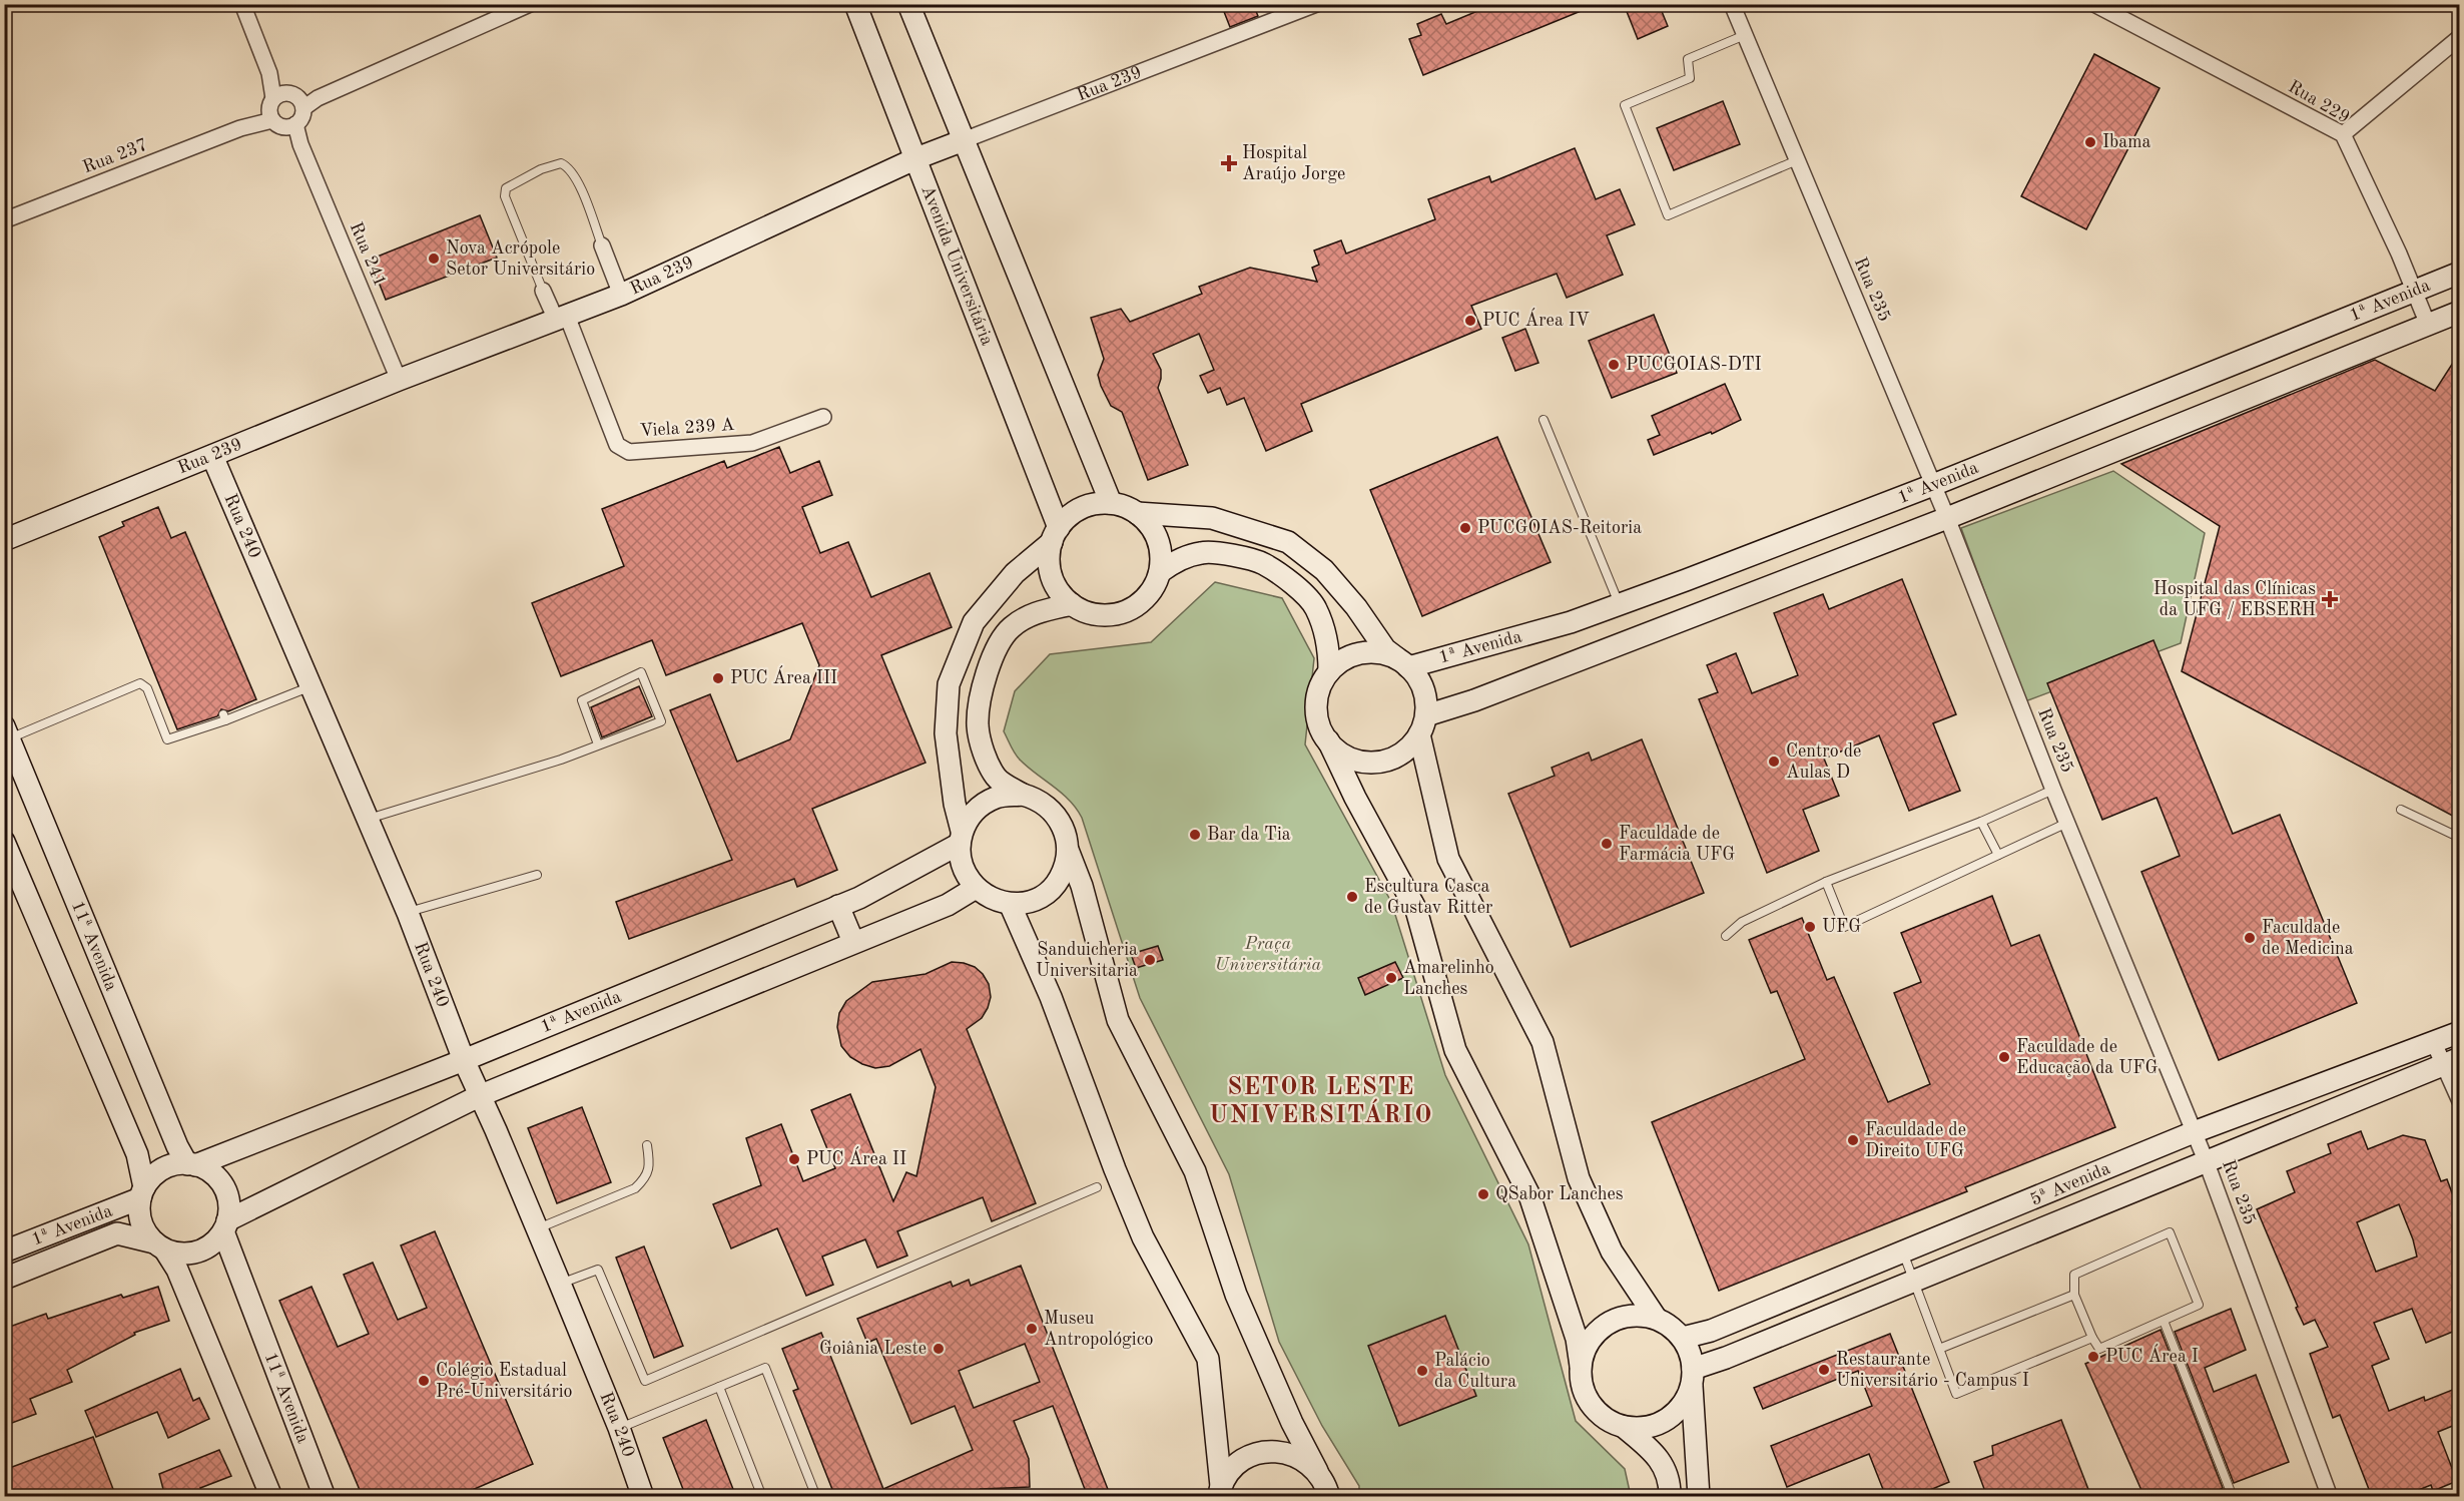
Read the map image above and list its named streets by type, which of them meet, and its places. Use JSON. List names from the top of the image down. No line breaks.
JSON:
{"streets":{"main road":["Rua 239","Avenida Universitária","1ª Avenida","Rua 240","11ª Avenida","5ª Avenida"],"street":["Rua 229","Rua 237","Rua 241","Rua 235","Viela 239 A"]},"crossings":[["Rua 239","Rua 241"],["Rua 239","Avenida Universitária"],["Rua 239","Viela 239 A"],["Rua 239","Rua 240"],["Rua 229","1ª Avenida"],["Rua 237","Rua 241"],["Rua 235","1ª Avenida"],["Rua 235","5ª Avenida"],["1ª Avenida","Rua 240"],["1ª Avenida","11ª Avenida"]],"districts":["SETOR LESTE UNIVERSITÁRIO"],"parks":["Praça Universitária"],"places":{"other":["Ibama","Nova Acrópole Setor Universitário","PUC Área IV","PUCGOIAS-DTI","PUCGOIAS-Reitoria","PUC Área III","Centro de Aulas D","Bar da Tia","Faculdade de Farmácia UFG","Escultura Casca de Gustav Ritter","UFG","Faculdade de Medicina","Sanduicheria Universitaria","Amarelinho Lanches","Faculdade de Educação da UFG","Faculdade de Direito UFG","PUC Área II","QSabor Lanches","Museu Antropológico","Goiânia Leste","PUC Área I","Restaurante Universitário - Campus I","Palácio da Cultura","Colégio Estadual Pré-Universitário"],"health":["Hospital Araújo Jorge","Hospital das Clínicas da UFG / EBSERH"]}}
